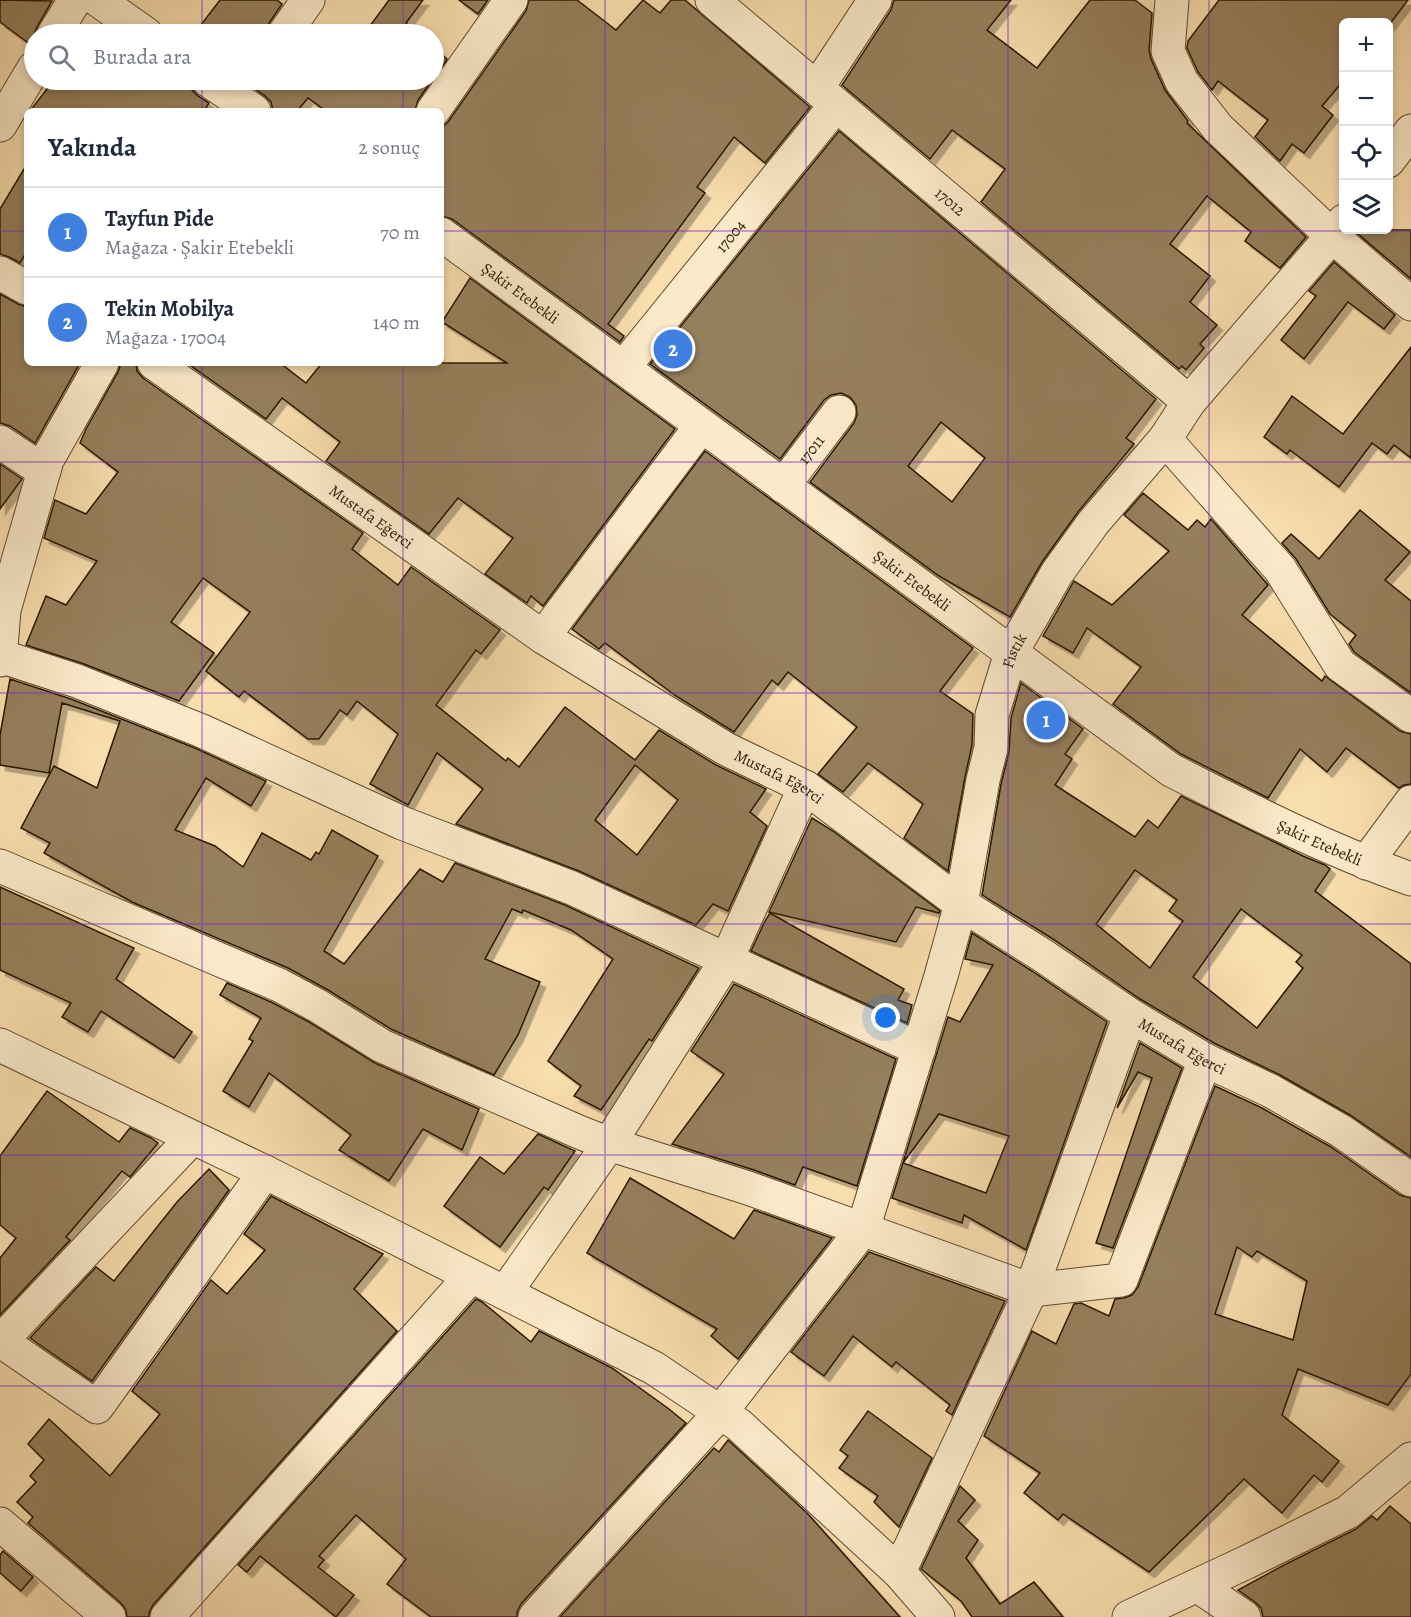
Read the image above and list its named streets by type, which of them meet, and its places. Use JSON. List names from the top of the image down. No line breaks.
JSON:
{"streets":{"street":["17012","17004","Şakir Etebekli","17011","Mustafa Eğerci","Fıstık"]},"crossings":[["17012","17004"],["17012","Fıstık"],["17004","Şakir Etebekli"],["Şakir Etebekli","17011"],["Şakir Etebekli","Fıstık"],["Mustafa Eğerci","Fıstık"]],"page":{"map_buttons":["+","−"],"search":"Burada ara","heading":["Yakında","2 sonuç"],"list":[{"mark":"1","name":"Tayfun Pide","note":"Mağaza · Şakir Etebekli","value":"70 m"},{"mark":"2","name":"Tekin Mobilya","note":"Mağaza · 17004","value":"140 m"}],"pins":["2","1"]}}
